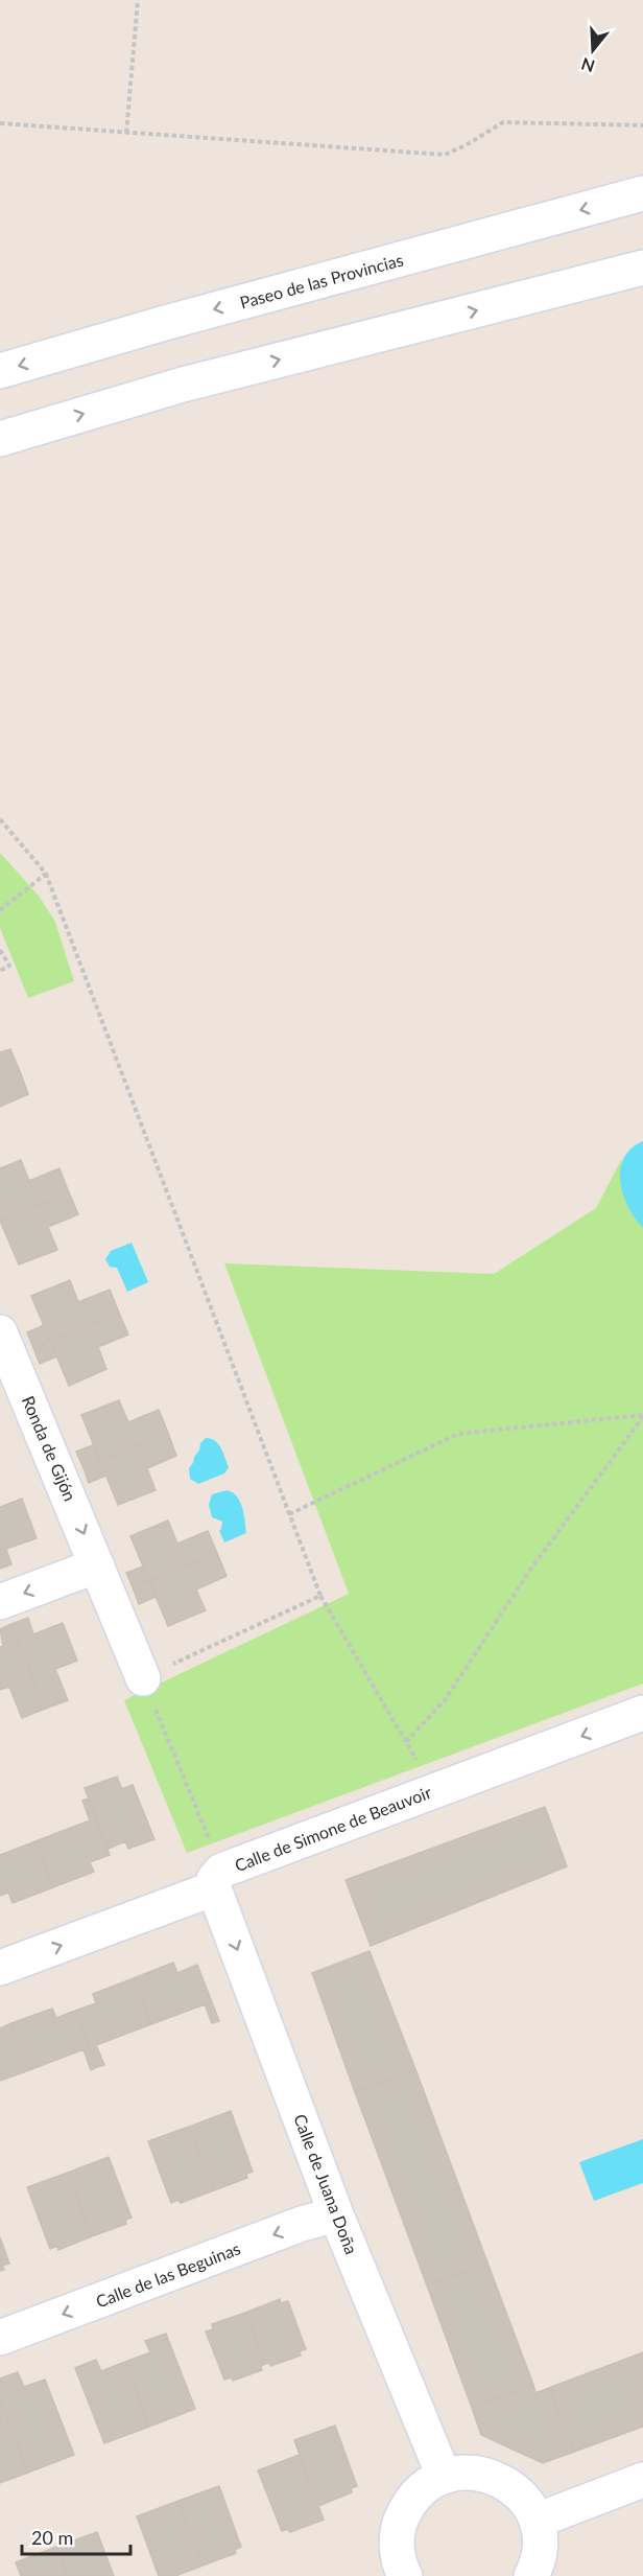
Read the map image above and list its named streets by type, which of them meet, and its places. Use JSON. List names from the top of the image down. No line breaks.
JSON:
{"streets":{"street":["Paseo de las Provincias","Ronda de Gijón","Calle de Simone de Beauvoir","Calle de Juana Doña","Calle de las Beguinas"]},"crossings":[["Calle de Simone de Beauvoir","Calle de Juana Doña"],["Calle de Juana Doña","Calle de las Beguinas"]],"one_way":["Ronda de Gijón","Calle de Juana Doña","Calle de las Beguinas"],"scale_bar":"20 m","north":"bottom"}
